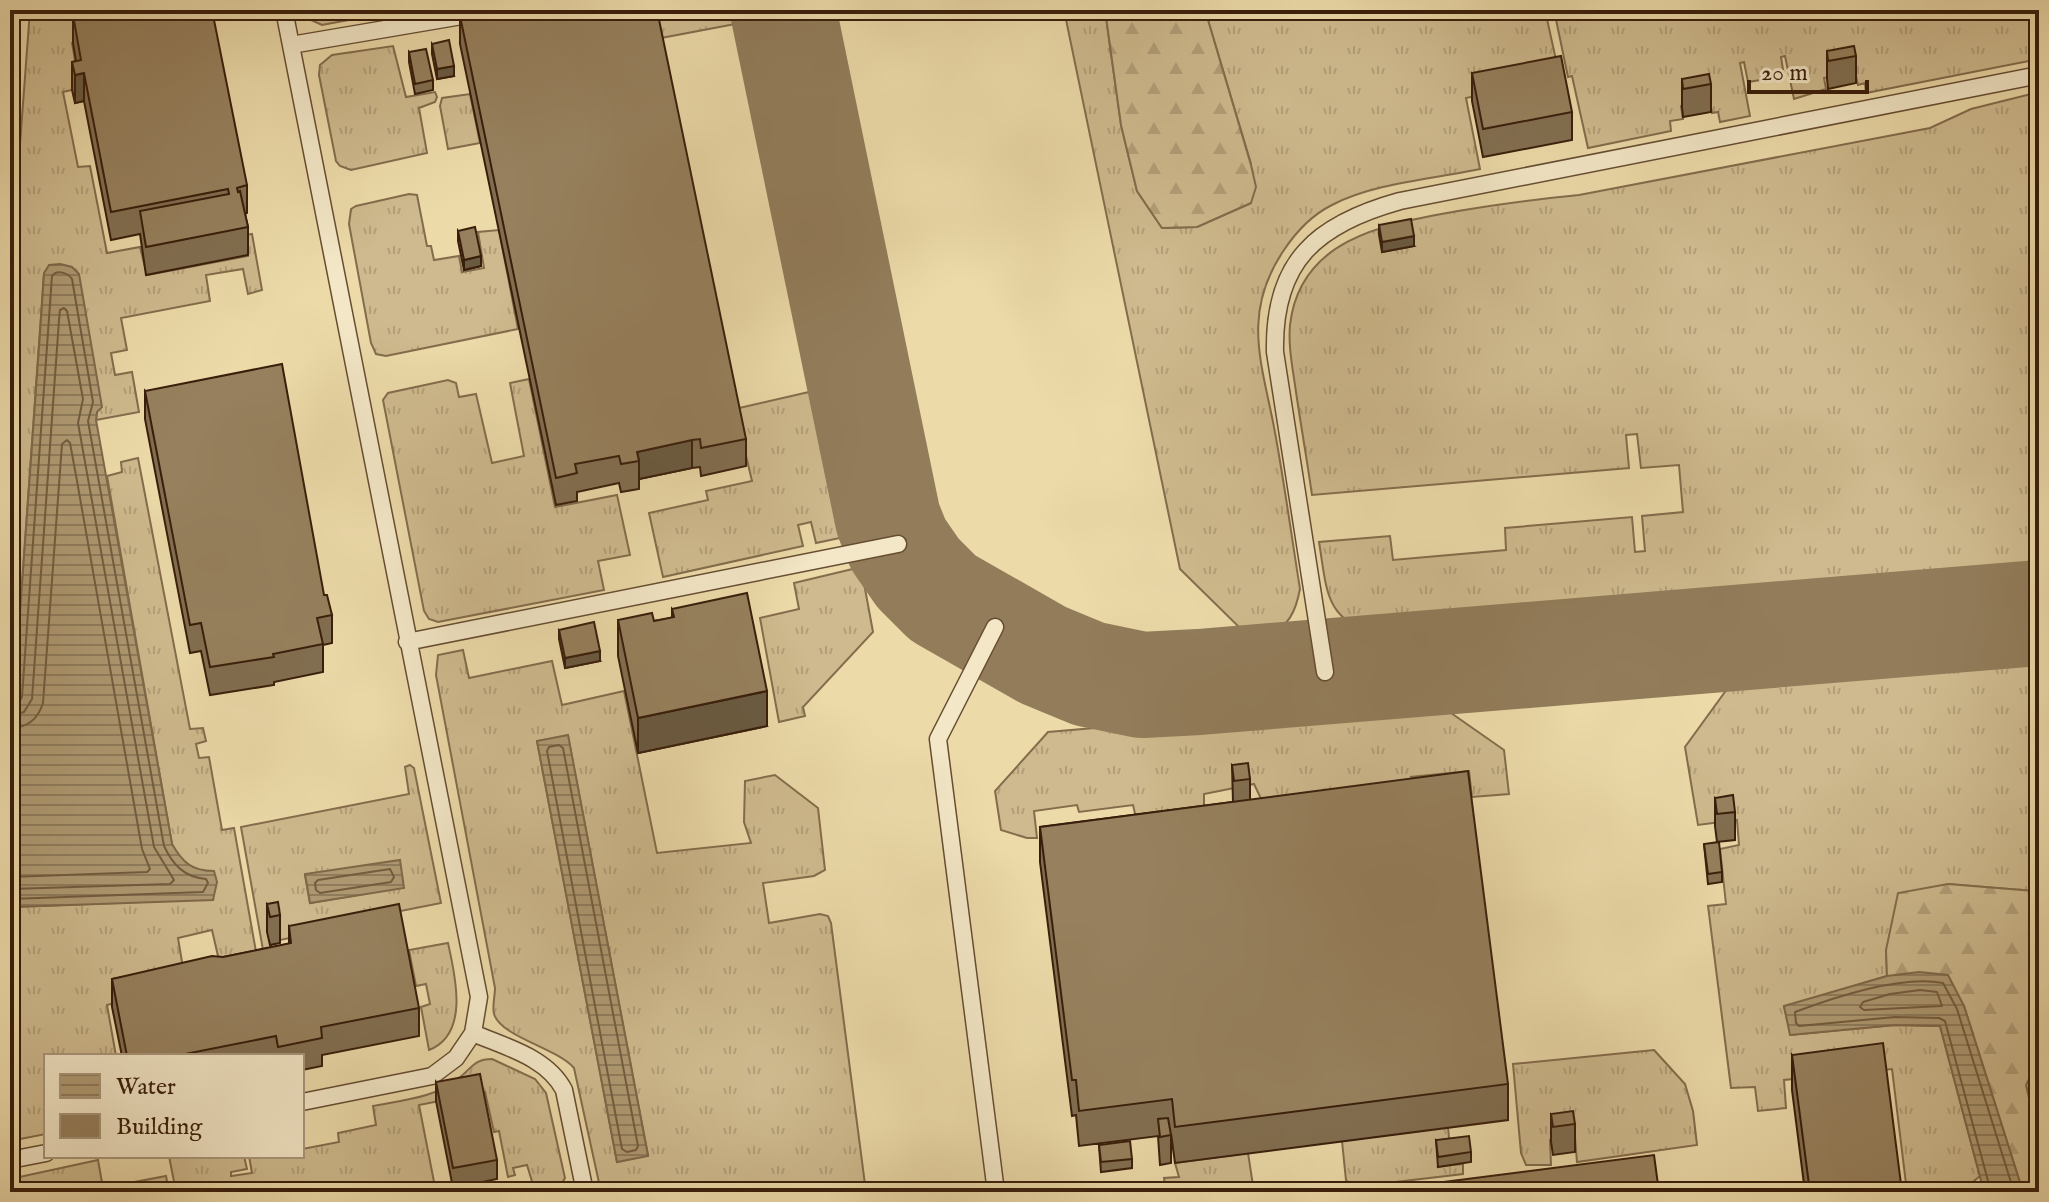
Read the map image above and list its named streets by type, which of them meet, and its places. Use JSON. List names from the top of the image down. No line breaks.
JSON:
{"legend":["Water","Building"],"scale_bar":"20 m"}
